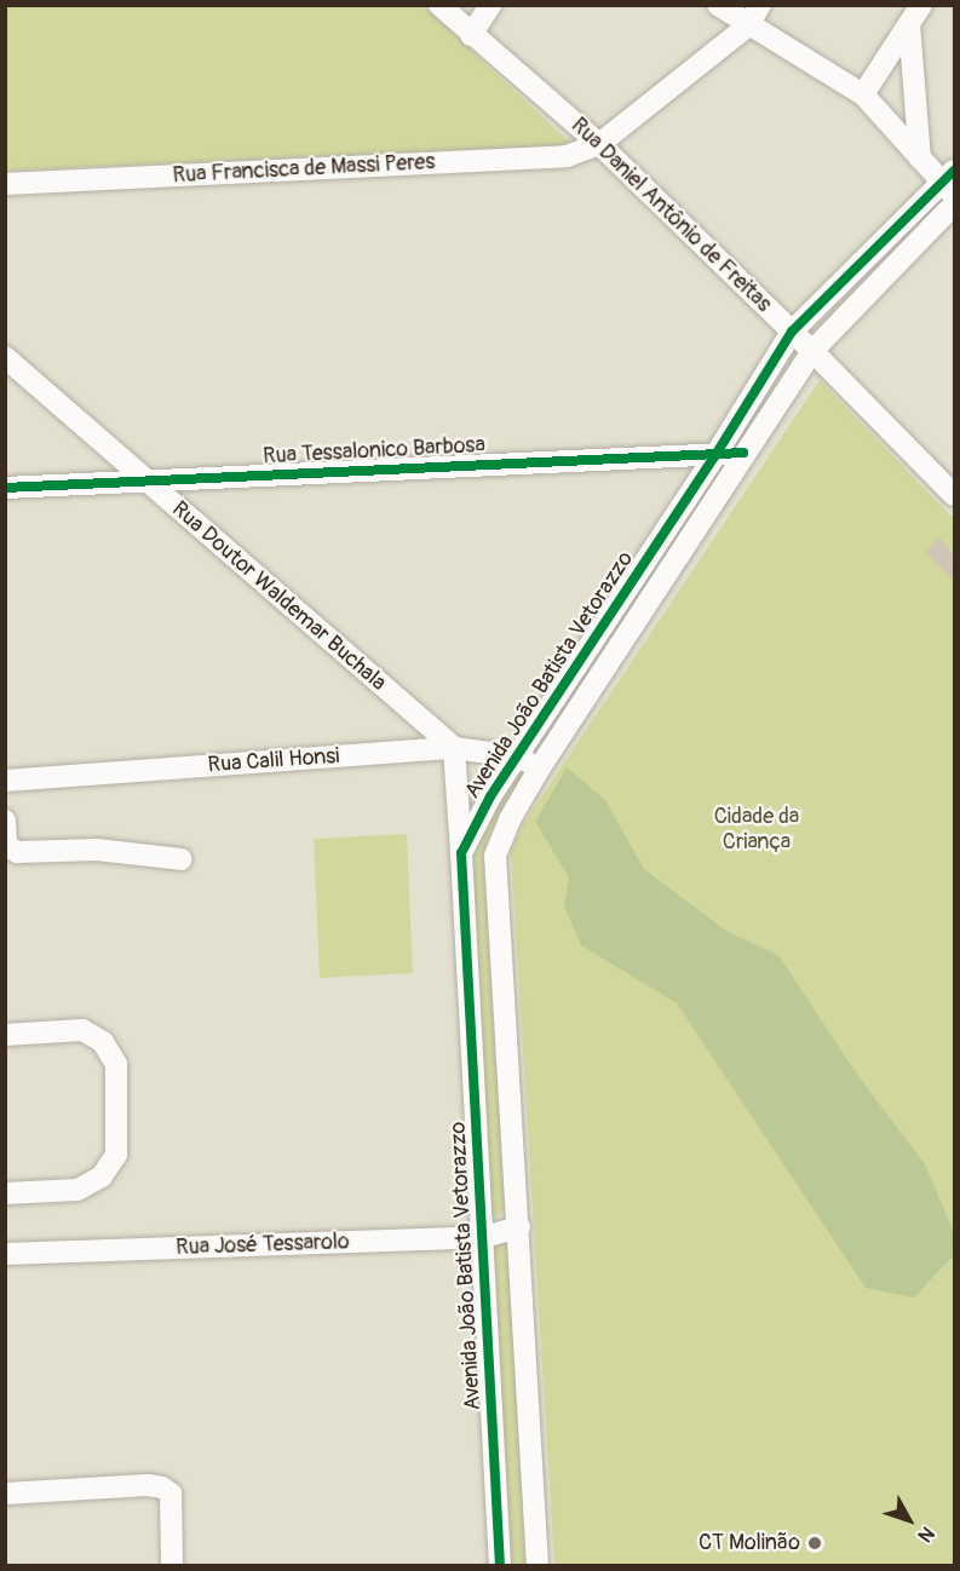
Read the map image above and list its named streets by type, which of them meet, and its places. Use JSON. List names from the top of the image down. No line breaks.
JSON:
{"streets":{"street":["Rua Francisca de Massi Peres","Rua Daniel Antônio de Freitas","Rua Tessalonico Barbosa","Rua Doutor Waldemar Buchala","Avenida João Batista Vetorazzo","Rua Calil Honsi","Rua José Tessarolo"]},"crossings":[["Rua Francisca de Massi Peres","Rua Daniel Antônio de Freitas"],["Rua Daniel Antônio de Freitas","Avenida João Batista Vetorazzo"],["Rua Tessalonico Barbosa","Rua Doutor Waldemar Buchala"],["Rua Tessalonico Barbosa","Avenida João Batista Vetorazzo"],["Rua Doutor Waldemar Buchala","Rua Calil Honsi"],["Avenida João Batista Vetorazzo","Rua Calil Honsi"],["Avenida João Batista Vetorazzo","Rua José Tessarolo"]],"parks":["Cidade da Criança"],"places":["CT Molinão"],"north":"bottom right"}
